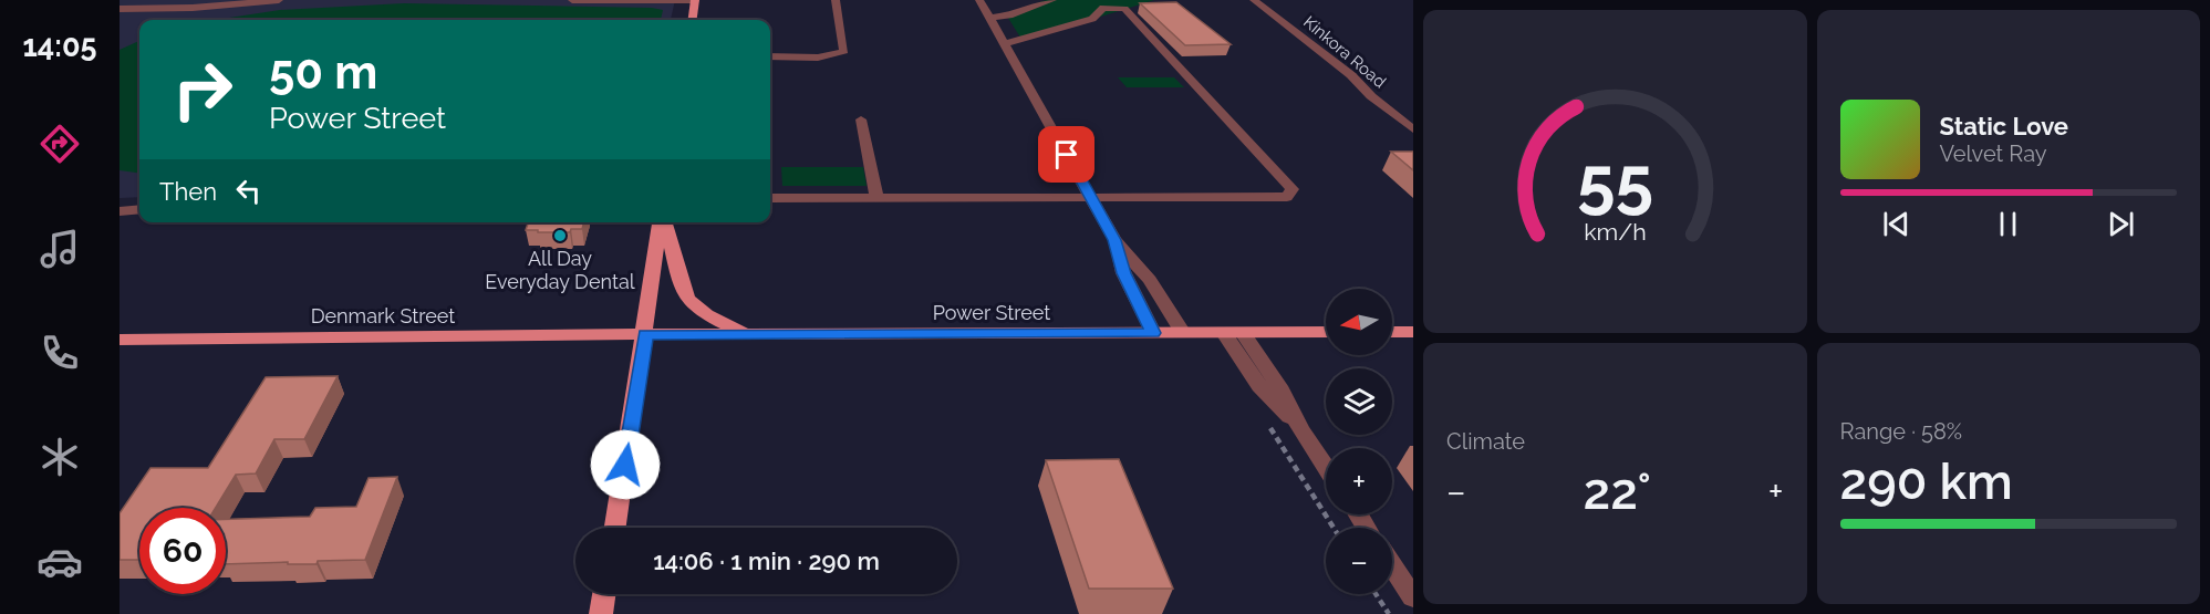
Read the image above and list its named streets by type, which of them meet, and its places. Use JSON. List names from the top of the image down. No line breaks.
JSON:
{"streets":{"main road":["Power Street","Denmark Street"],"street":["Kinkora Road"]},"crossings":[["Power Street","Denmark Street"]],"places":["All Day Everyday Dental"],"north":"left","page":{"tabs":"14:05","turn":["50 m","Power Street"],"song":["Static Love","Velvet Ray"],"then":"Then","map_buttons":["+","−"],"tile":["Climate",["Range · 58%","290 km"]],"heat":["−","22°","+"],"limit":"60","trip":"14:06 · 1 min · 290 m","gauge":["55","km/h"]}}
